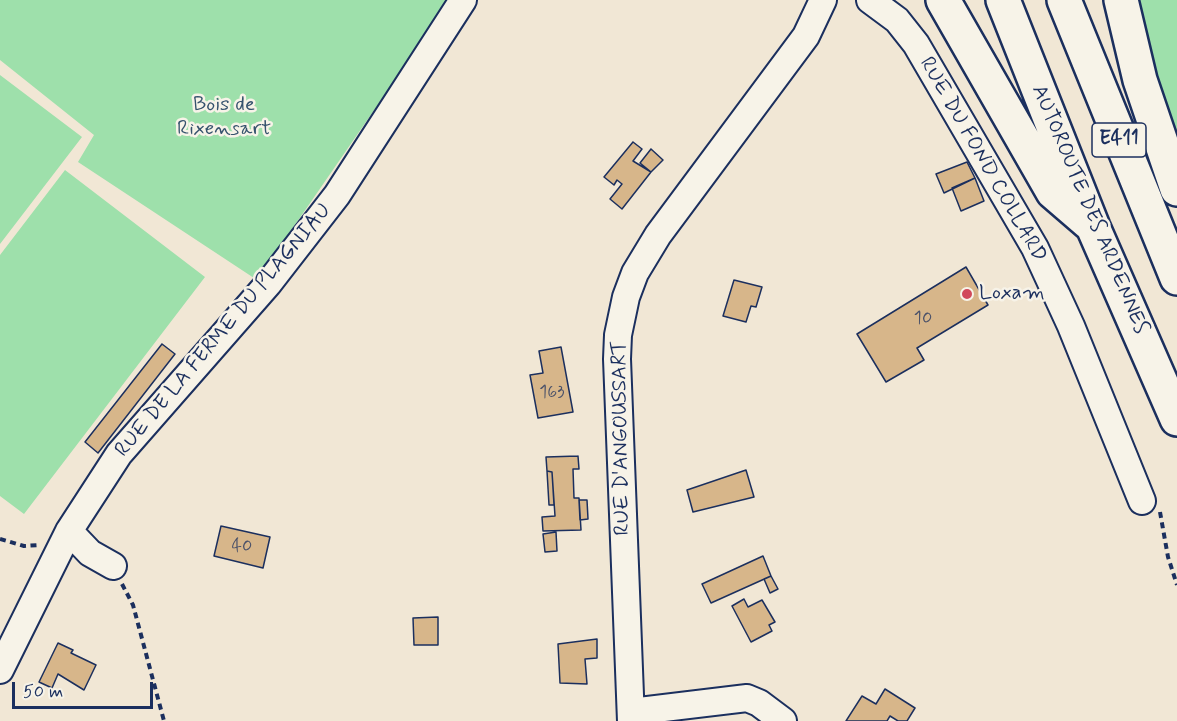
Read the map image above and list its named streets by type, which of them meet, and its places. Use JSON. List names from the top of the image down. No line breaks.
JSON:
{"streets":{"highway":["E411","AUTOROUTE DES ARDENNES"],"street":["RUE DU FOND COLLARD","RUE DE LA FERME DU PLAGNIAU","RUE D'ANGOUSSART"]},"parks":["Bois de Rixensart"],"places":["Loxam"],"house_numbers":["10","163","40"],"scale_bar":"50 m"}
